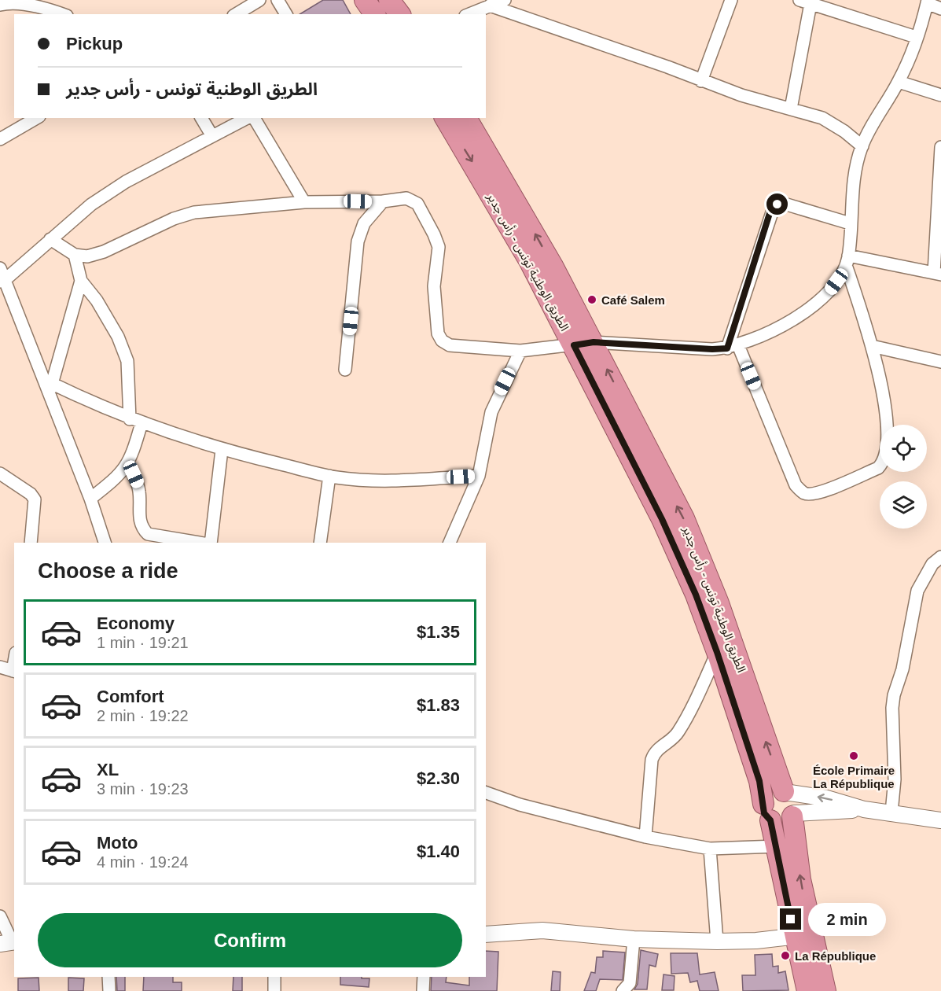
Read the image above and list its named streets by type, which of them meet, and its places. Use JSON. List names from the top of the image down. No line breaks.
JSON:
{"streets":{"highway":["الطريق الوطنية تونس - رأس جدير"]},"places":["Café Salem","École Primaire La République","La République"],"page":{"banner":["Pickup","الطريق الوطنية تونس - رأس جدير"],"heading":"Choose a ride","list":[{"name":"Economy","note":"1 min · 19:21","value":"$1.35"},{"name":"Comfort","note":"2 min · 19:22","value":"$1.83"},{"name":"XL","note":"3 min · 19:23","value":"$2.30"},{"name":"Moto","note":"4 min · 19:24","value":"$1.40"}],"bubble":"2 min","buttons":"Confirm"}}
